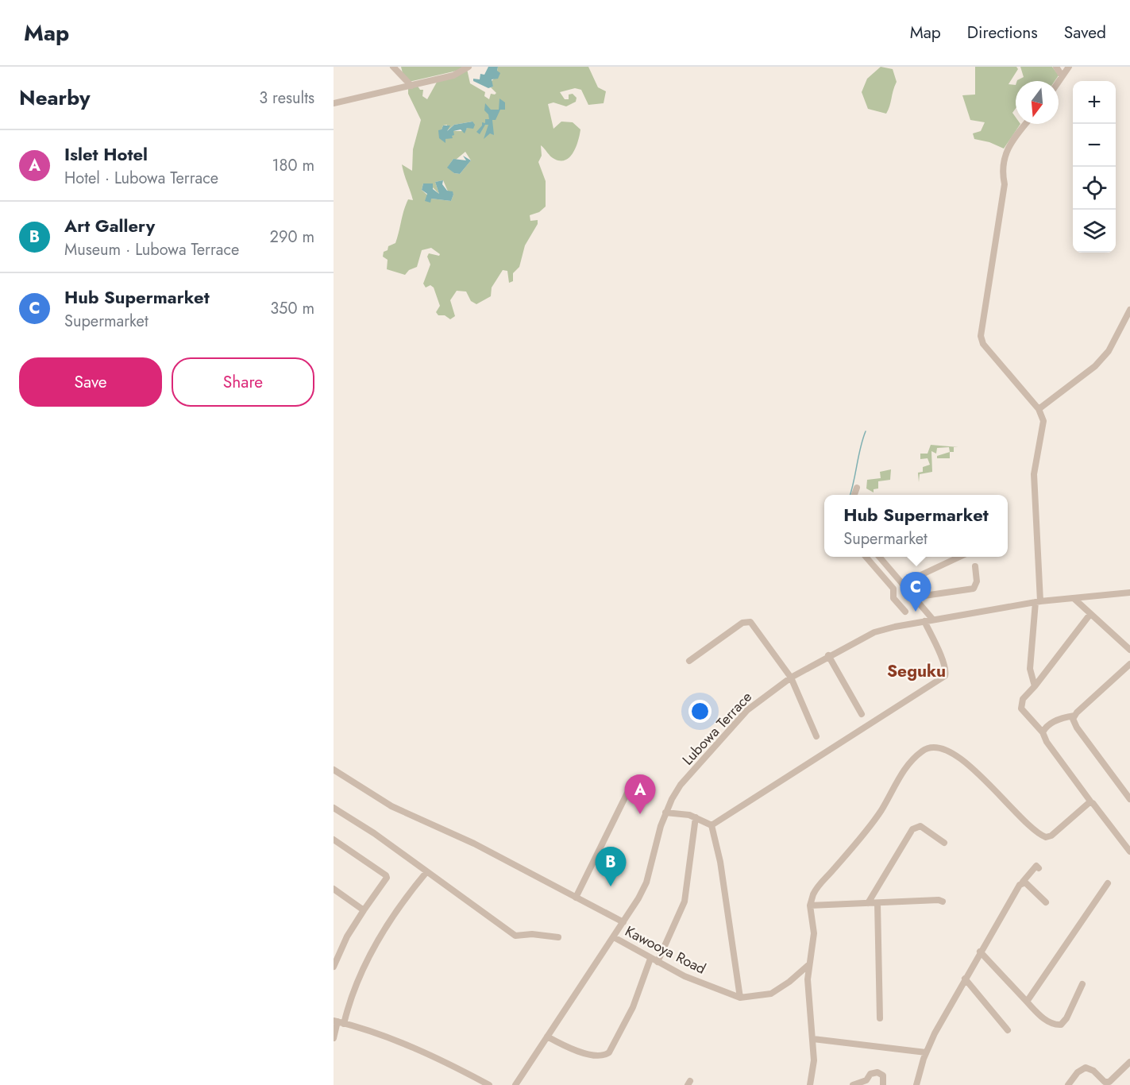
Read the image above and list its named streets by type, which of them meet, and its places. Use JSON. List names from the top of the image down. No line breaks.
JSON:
{"streets":{"street":["Lubowa Terrace","Kawooya Road"]},"crossings":[["Lubowa Terrace","Kawooya Road"]],"districts":["Seguku"],"north":"bottom","page":{"header":"Map","nav":["Map","Directions","Saved"],"heading":["Nearby","3 results"],"map_buttons":["+","−"],"list":[{"mark":"A","name":"Islet Hotel","note":"Hotel · Lubowa Terrace","value":"180 m"},{"mark":"B","name":"Art Gallery","note":"Museum · Lubowa Terrace","value":"290 m"},{"mark":"C","name":"Hub Supermarket","note":"Supermarket","value":"350 m"}],"buttons":["Save","Share"],"popup":["Hub Supermarket","Supermarket"],"pins":["C","A","B"]}}
